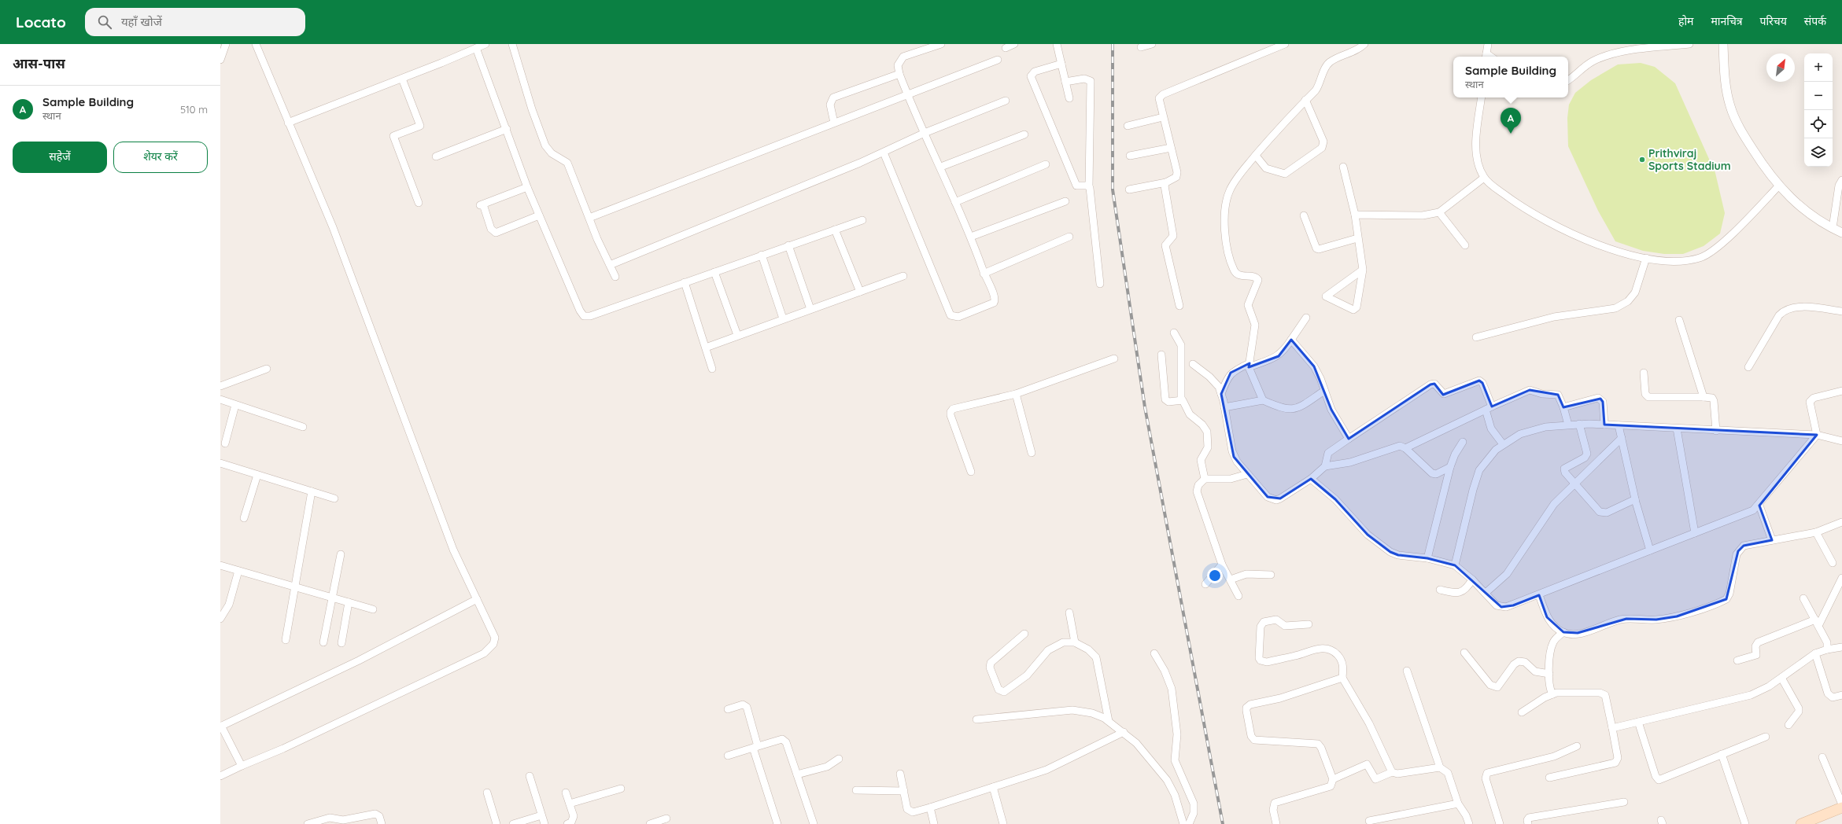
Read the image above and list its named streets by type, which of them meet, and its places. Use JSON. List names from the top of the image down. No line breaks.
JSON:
{"places":["Prithviraj Sports Stadium"],"north":"top right","page":{"header":"Locato","search":"यहाँ खोजें","nav":["होम","मानचित्र","परिचय","संपर्क"],"heading":"आस-पास","map_buttons":["+","−"],"popup":["Sample Building","स्थान"],"list":[{"mark":"A","name":"Sample Building","note":"स्थान","value":"510 m"}],"pins":"A","buttons":["सहेजें","शेयर करें"]}}
